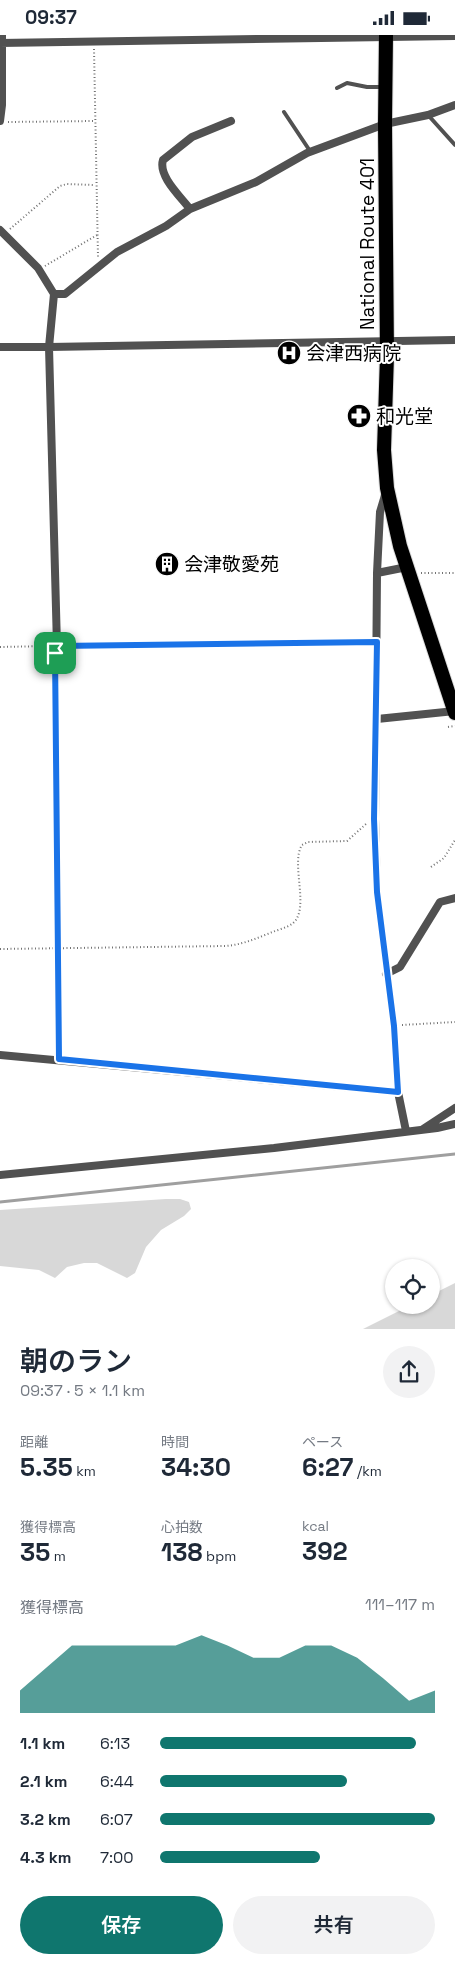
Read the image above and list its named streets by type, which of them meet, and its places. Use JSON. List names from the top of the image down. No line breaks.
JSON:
{"streets":{"highway":["National Route 401"]},"places":{"hospital":["会津西病院"],"pharmacy":["和光堂"],"building":["会津敬愛苑"]},"page":{"status":"09:37","heading":["朝のラン","09:37 · 5 × 1.1 km"],"stats":[["距離","5.35 km"],["時間","34:30"],["ペース","6:27 /km"],["獲得標高","35 m"],["心拍数","138 bpm"],["kcal","392"]],"chart":["獲得標高","111–117 m"],"list":[{"name":"1.1 km","note":"6:13"},{"name":"2.1 km","note":"6:44"},{"name":"3.2 km","note":"6:07"},{"name":"4.3 km","note":"7:00"}],"buttons":["保存","共有"]}}
